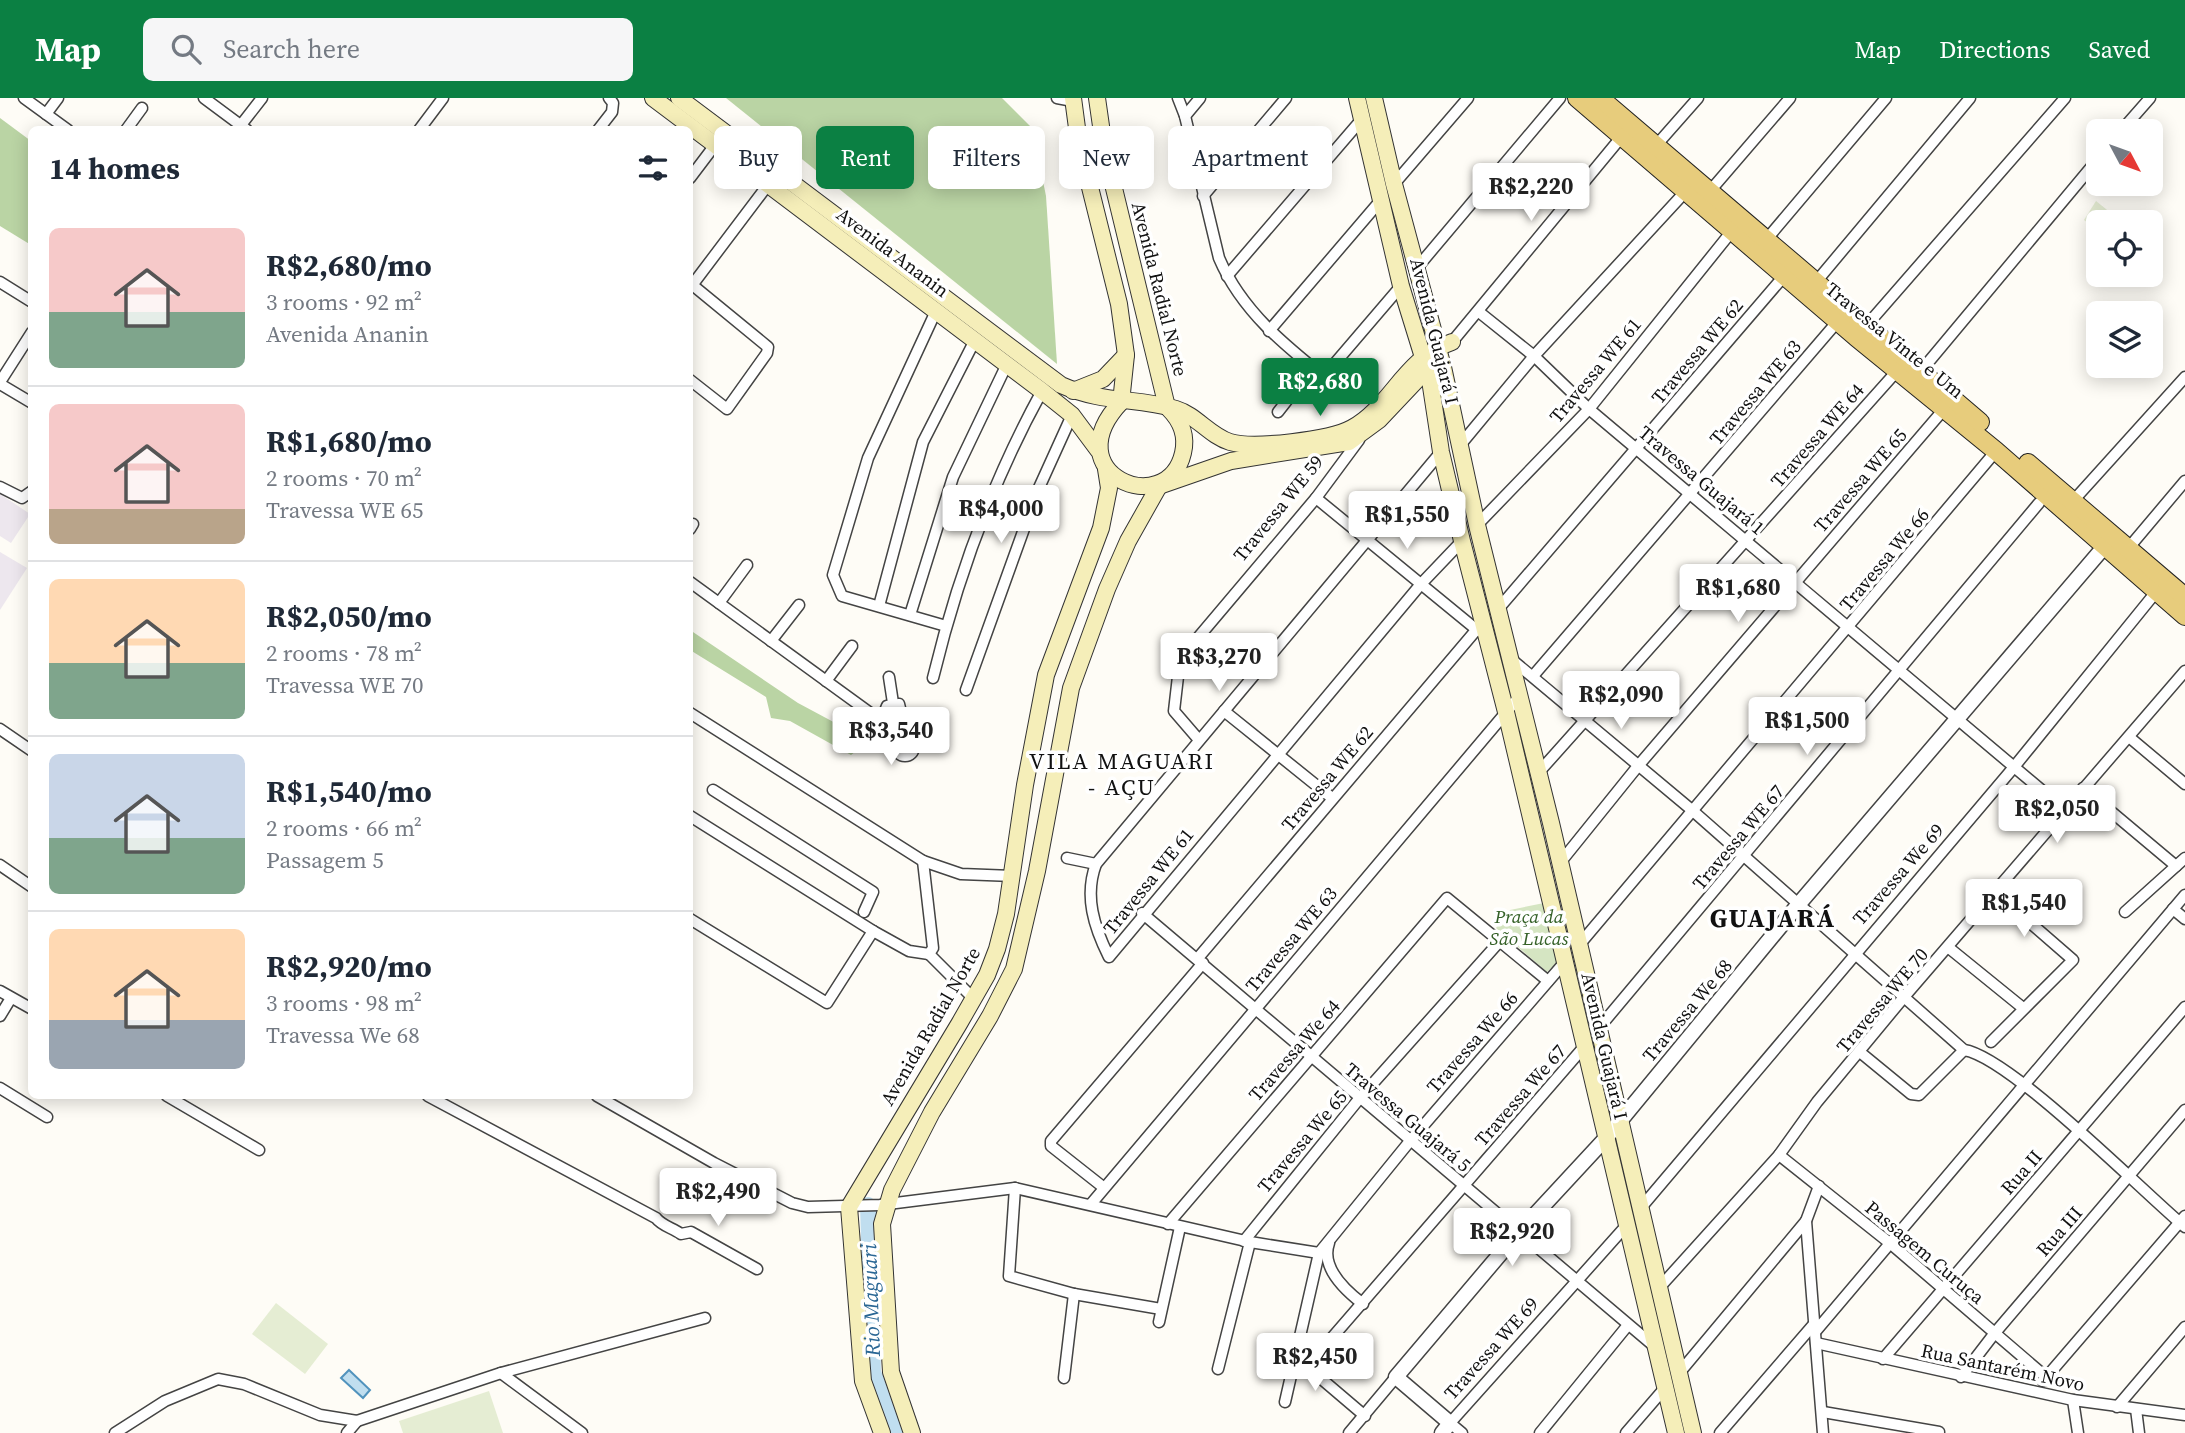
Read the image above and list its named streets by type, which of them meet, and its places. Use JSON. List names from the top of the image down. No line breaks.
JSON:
{"streets":{"main road":["Avenida Ananin","Avenida Radial Norte","Avenida Guajará I","Travessa Vinte e Um","Travessa WE 59"],"street":["Travessa WE 62","Travessa WE 61","Travessa WE 63","Travessa WE 64","Travessa Guajará 1","Travessa WE 65","Travessa We 66","Travessa WE 67","Travessa We 69","Travessa WE 70","Travessa We 68","Travessa We 64","Travessa We 67","Travessa Guajará 5","Travessa We 65","Rua II","Rua III","Passagem Curuça","Travessa WE 69","Rua Santarém Novo"]},"crossings":[["Avenida Ananin","Avenida Radial Norte"],["Avenida Guajará I","Travessa WE 62"],["Avenida Guajará I","Travessa WE 61"],["Avenida Guajará I","Travessa WE 63"],["Avenida Guajará I","Travessa WE 64"],["Avenida Guajará I","Travessa WE 65"],["Avenida Guajará I","Travessa WE 59"],["Avenida Guajará I","Travessa We 66"],["Avenida Guajará I","Travessa WE 67"],["Avenida Guajará I","Travessa We 69"],["Avenida Guajará I","Travessa WE 70"],["Avenida Guajará I","Travessa We 68"],["Avenida Guajará I","Travessa We 67"],["Avenida Guajará I","Travessa Guajará 5"],["Avenida Guajará I","Travessa WE 69"],["Travessa Vinte e Um","Travessa WE 62"],["Travessa Vinte e Um","Travessa WE 61"],["Travessa Vinte e Um","Travessa WE 63"],["Travessa Vinte e Um","Travessa WE 64"],["Travessa Vinte e Um","Travessa WE 65"],["Travessa Vinte e Um","Travessa We 66"],["Travessa Vinte e Um","Travessa We 69"],["Travessa Vinte e Um","Travessa We 68"],["Travessa WE 62","Travessa WE 63"],["Travessa WE 62","Travessa Guajará 1"],["Travessa WE 62","Travessa Guajará 5"],["Travessa WE 61","Travessa Guajará 1"],["Travessa WE 61","Travessa Guajará 5"],["Travessa WE 63","Travessa Guajará 1"],["Travessa WE 63","Travessa Guajará 5"],["Travessa WE 64","Travessa Guajará 1"],["Travessa Guajará 1","Travessa WE 65"],["Travessa Guajará 1","Travessa We 66"],["Travessa Guajará 1","Travessa WE 67"],["Travessa Guajará 1","Travessa We 69"],["Travessa Guajará 1","Travessa WE 70"],["Travessa Guajará 1","Travessa We 68"],["Travessa We 66","Travessa Guajará 5"],["Travessa WE 70","Passagem Curuça"],["Travessa We 68","Travessa Guajará 5"],["Travessa We 64","Travessa Guajará 5"],["Travessa We 64","Travessa We 65"],["Travessa We 67","Travessa Guajará 5"],["Travessa Guajará 5","Travessa We 65"],["Travessa Guajará 5","Travessa WE 69"],["Rua II","Passagem Curuça"],["Rua II","Rua Santarém Novo"],["Rua III","Passagem Curuça"],["Rua III","Rua Santarém Novo"]],"districts":["VILA MAGUARI - AÇU","GUAJARÁ"],"water":["Rio Maguari"],"parks":["Praça da São Lucas"],"north":"bottom right","page":{"header":"Map","search":"Search here","nav":["Map","Directions","Saved"],"chip":["Buy","Rent","Filters","New","Apartment"],"heading":"14 homes","price":["R$2,220","R$2,680","R$4,000","R$1,550","R$1,680","R$3,270","R$2,090","R$1,500","R$3,540","R$2,050","R$1,540","R$2,490","R$2,920","R$2,450"],"list":[{"name":"R$2,680/mo","note":"3 rooms · 92 m² · Avenida Ananin"},{"name":"R$1,680/mo","note":"2 rooms · 70 m² · Travessa WE 65"},{"name":"R$2,050/mo","note":"2 rooms · 78 m² · Travessa WE 70"},{"name":"R$1,540/mo","note":"2 rooms · 66 m² · Passagem 5"},{"name":"R$2,920/mo","note":"3 rooms · 98 m² · Travessa We 68"}]}}
